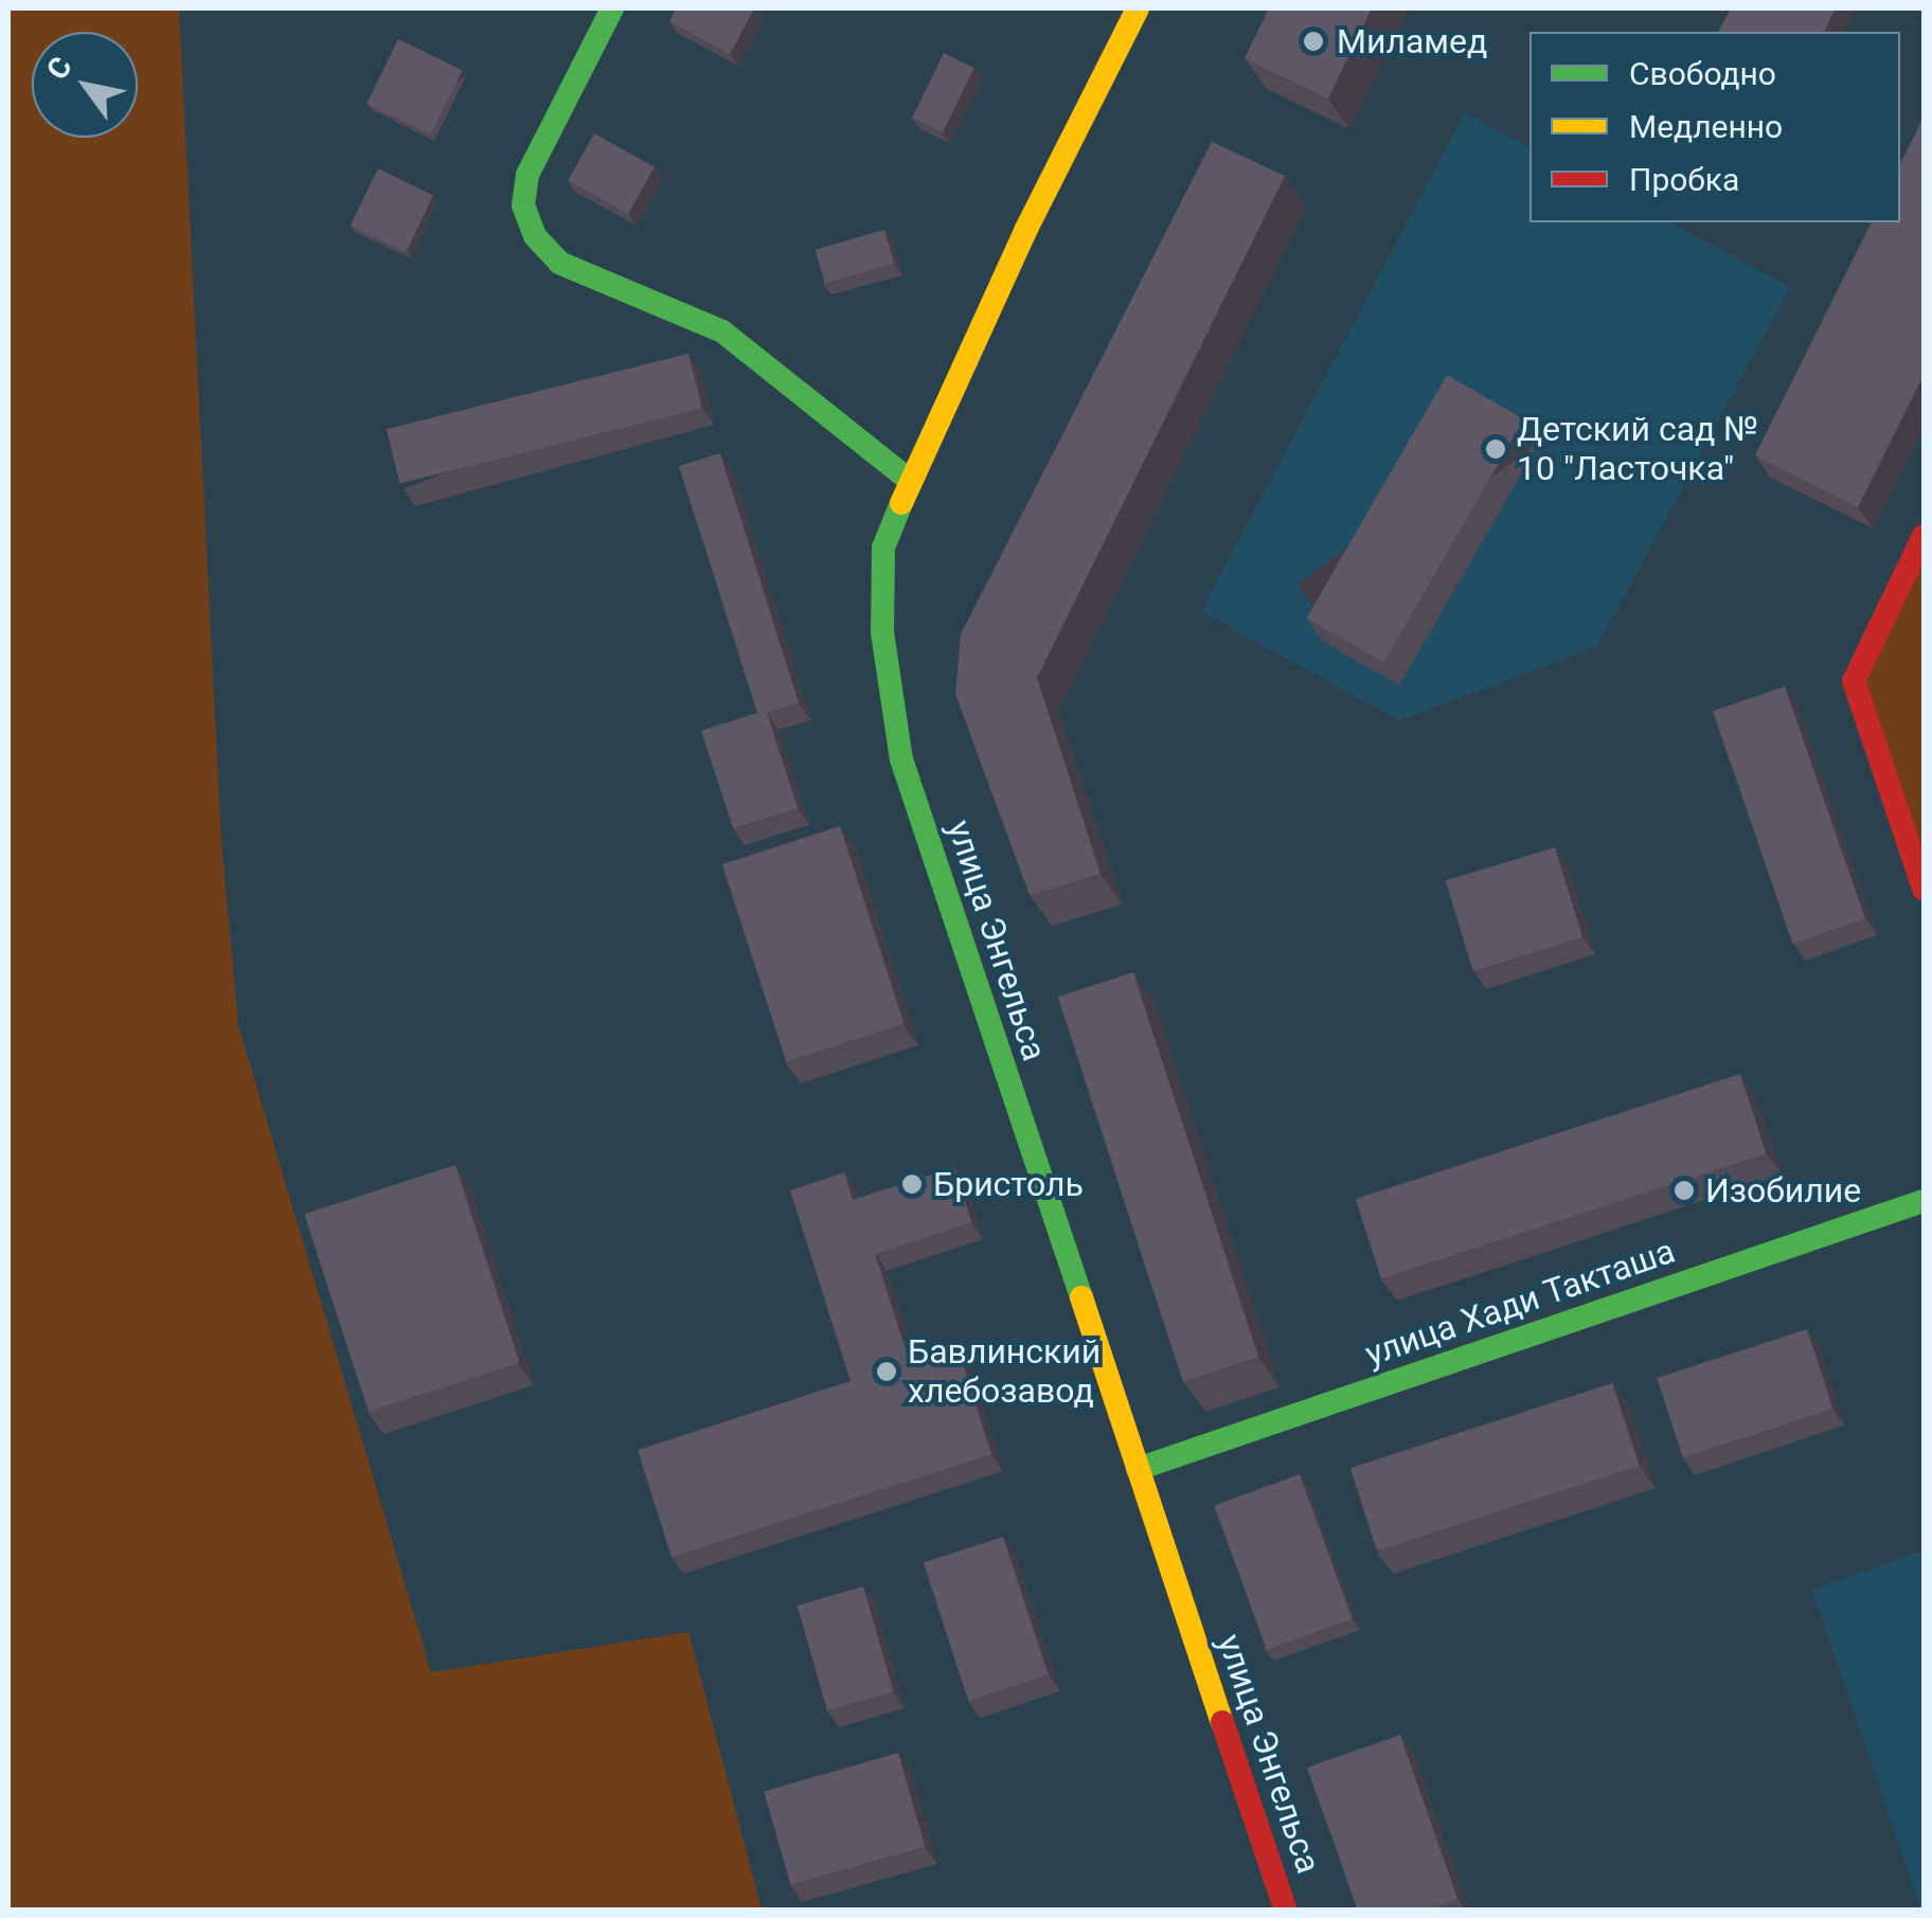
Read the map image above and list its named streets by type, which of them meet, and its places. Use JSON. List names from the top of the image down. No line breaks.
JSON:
{"streets":{"street":["улица Энгельса","улица Хади Такташа"]},"crossings":[["улица Энгельса","улица Хади Такташа"]],"places":["Миламед","Детский сад № 10 \"Ласточка\"","Бристоль","Изобилие","Бавлинский хлебозавод"],"legend":["Свободно","Медленно","Пробка"],"north":"top left"}
